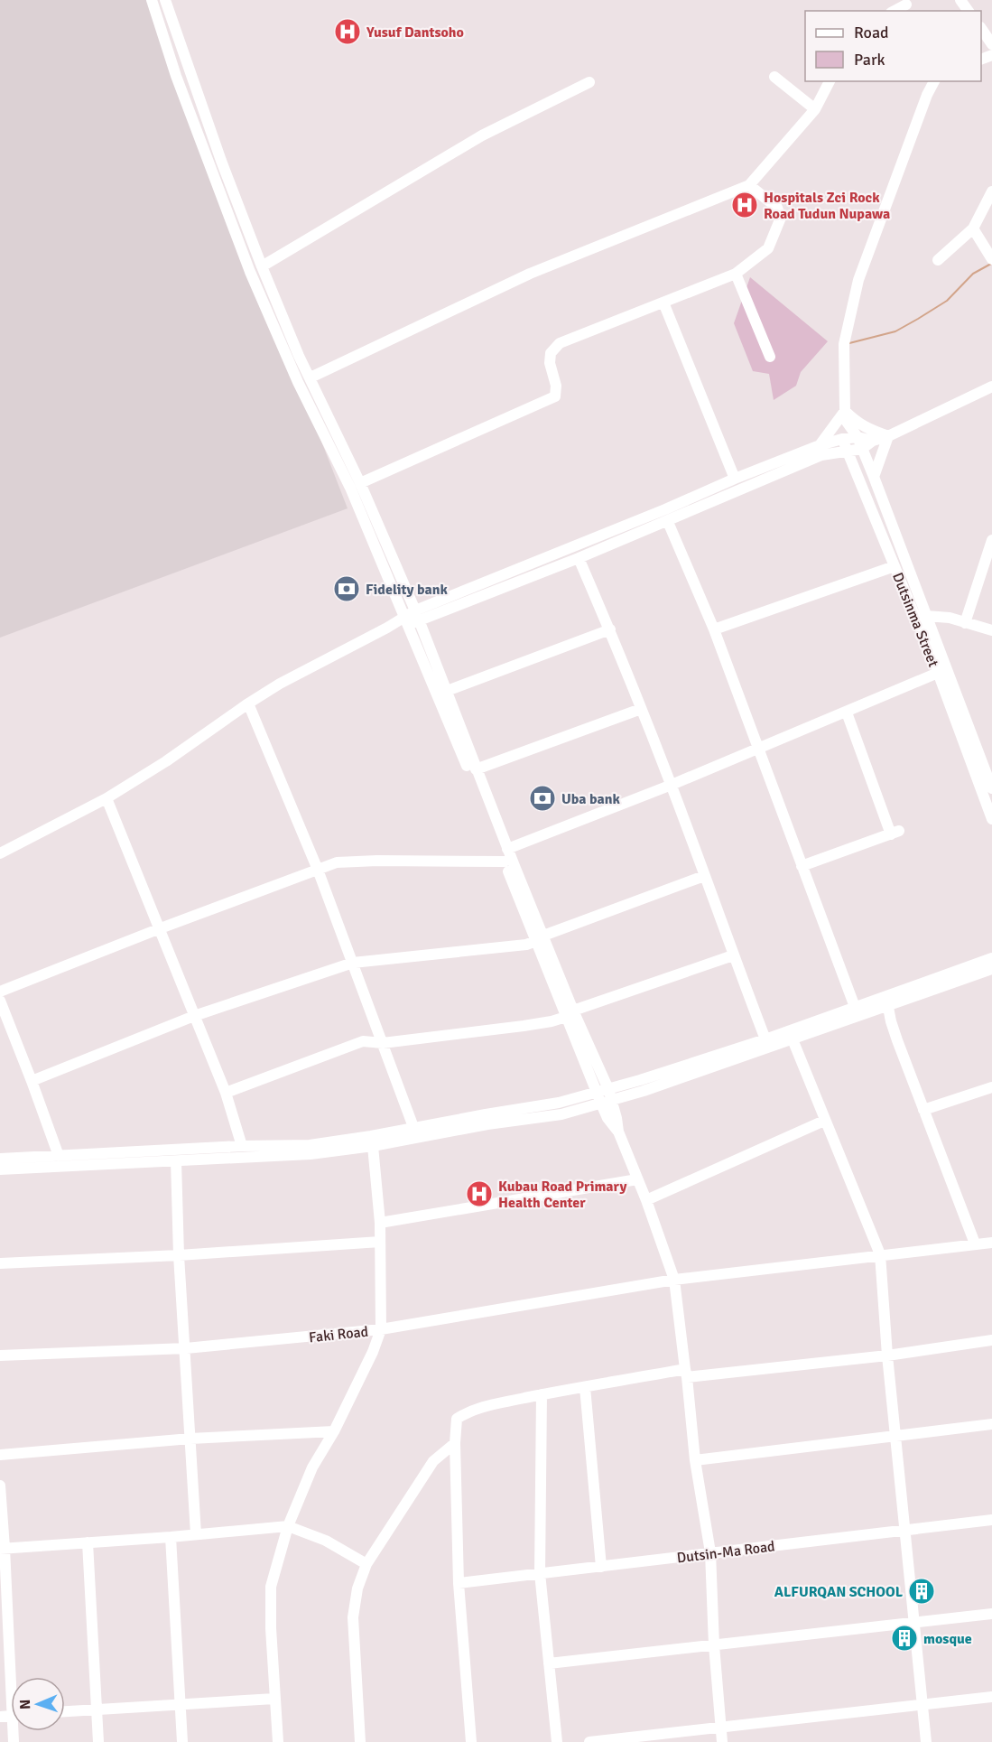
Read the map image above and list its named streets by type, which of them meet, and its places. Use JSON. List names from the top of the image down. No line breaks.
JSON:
{"streets":{"street":["Dutsinma Street","Faki Road","Dutsin-Ma Road"]},"places":{"hospital":["Yusuf Dantsoho","Hospitals Zci Rock Road Tudun Nupawa","Kubau Road Primary Health Center"],"bank":["Fidelity bank","Uba bank"],"building":["ALFURQAN SCHOOL","mosque"]},"legend":["Road","Park"],"north":"left"}
